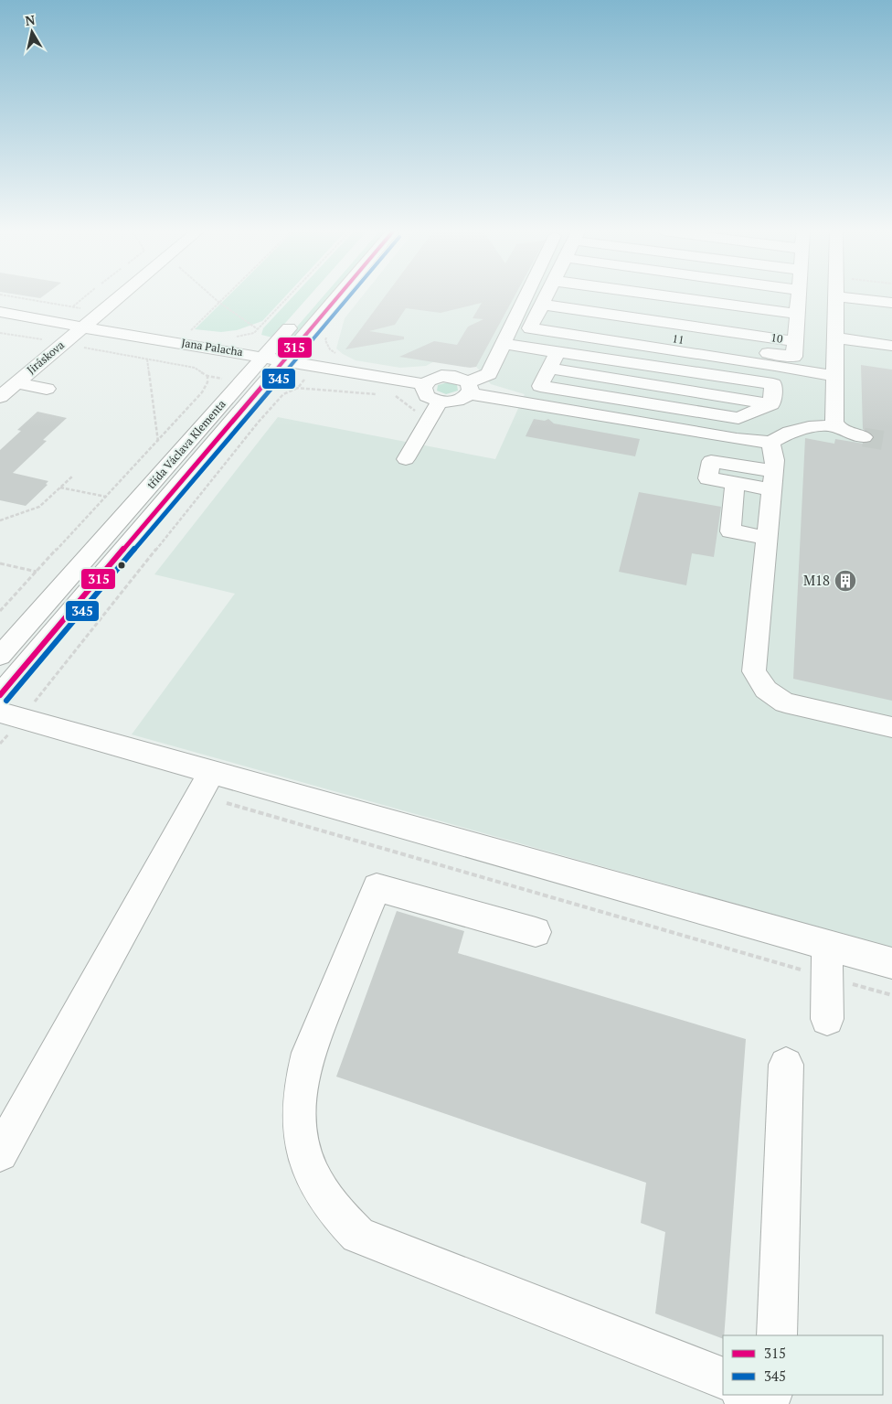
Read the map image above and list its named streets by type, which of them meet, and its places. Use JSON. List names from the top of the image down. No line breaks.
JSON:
{"streets":{"street":["11","Jana Palacha","Jiráskova","třída Václava Klementa"]},"crossings":[["Jana Palacha","Jiráskova"],["Jana Palacha","třída Václava Klementa"]],"places":{"building":["M18"]},"lines":["transit line 315","transit line 345"],"legend":["315","345"],"north":"top"}
